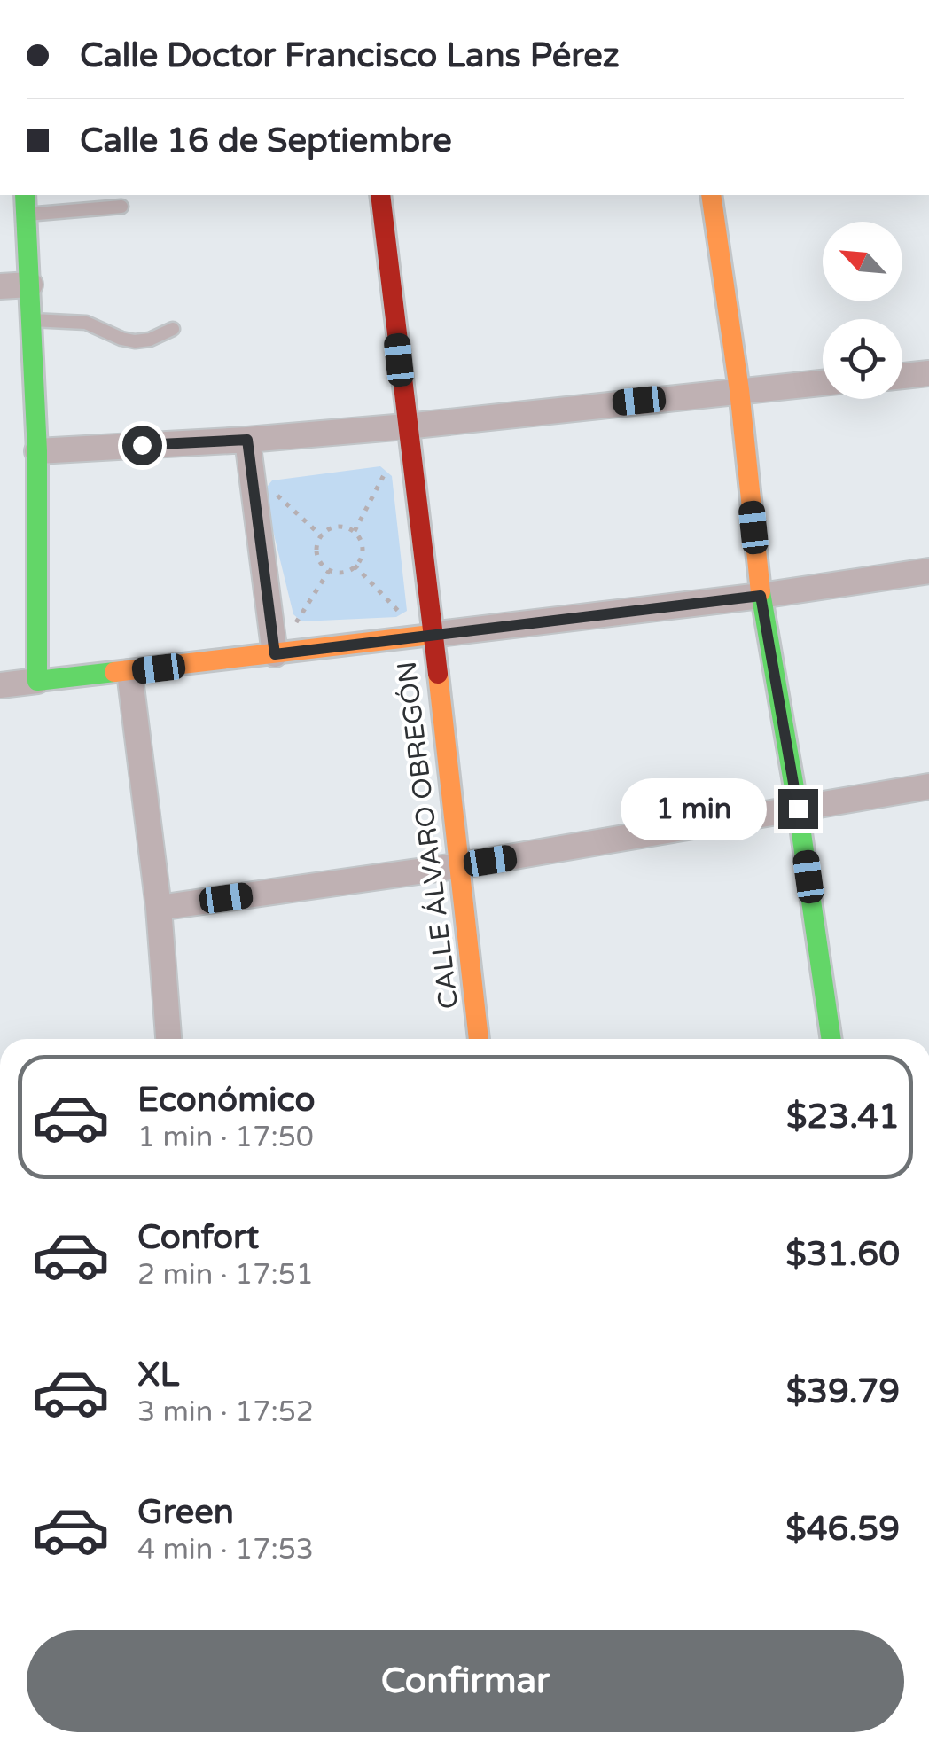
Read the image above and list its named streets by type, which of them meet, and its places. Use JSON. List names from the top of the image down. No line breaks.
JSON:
{"streets":{"street":["CALLE ÁLVARO OBREGÓN"]},"north":"top left","page":{"banner":["Calle Doctor Francisco Lans Pérez","Calle 16 de Septiembre"],"bubble":"1 min","list":[{"name":"Económico","note":"1 min · 17:50","value":"$23.41"},{"name":"Confort","note":"2 min · 17:51","value":"$31.60"},{"name":"XL","note":"3 min · 17:52","value":"$39.79"},{"name":"Green","note":"4 min · 17:53","value":"$46.59"}],"buttons":"Confirmar"}}
